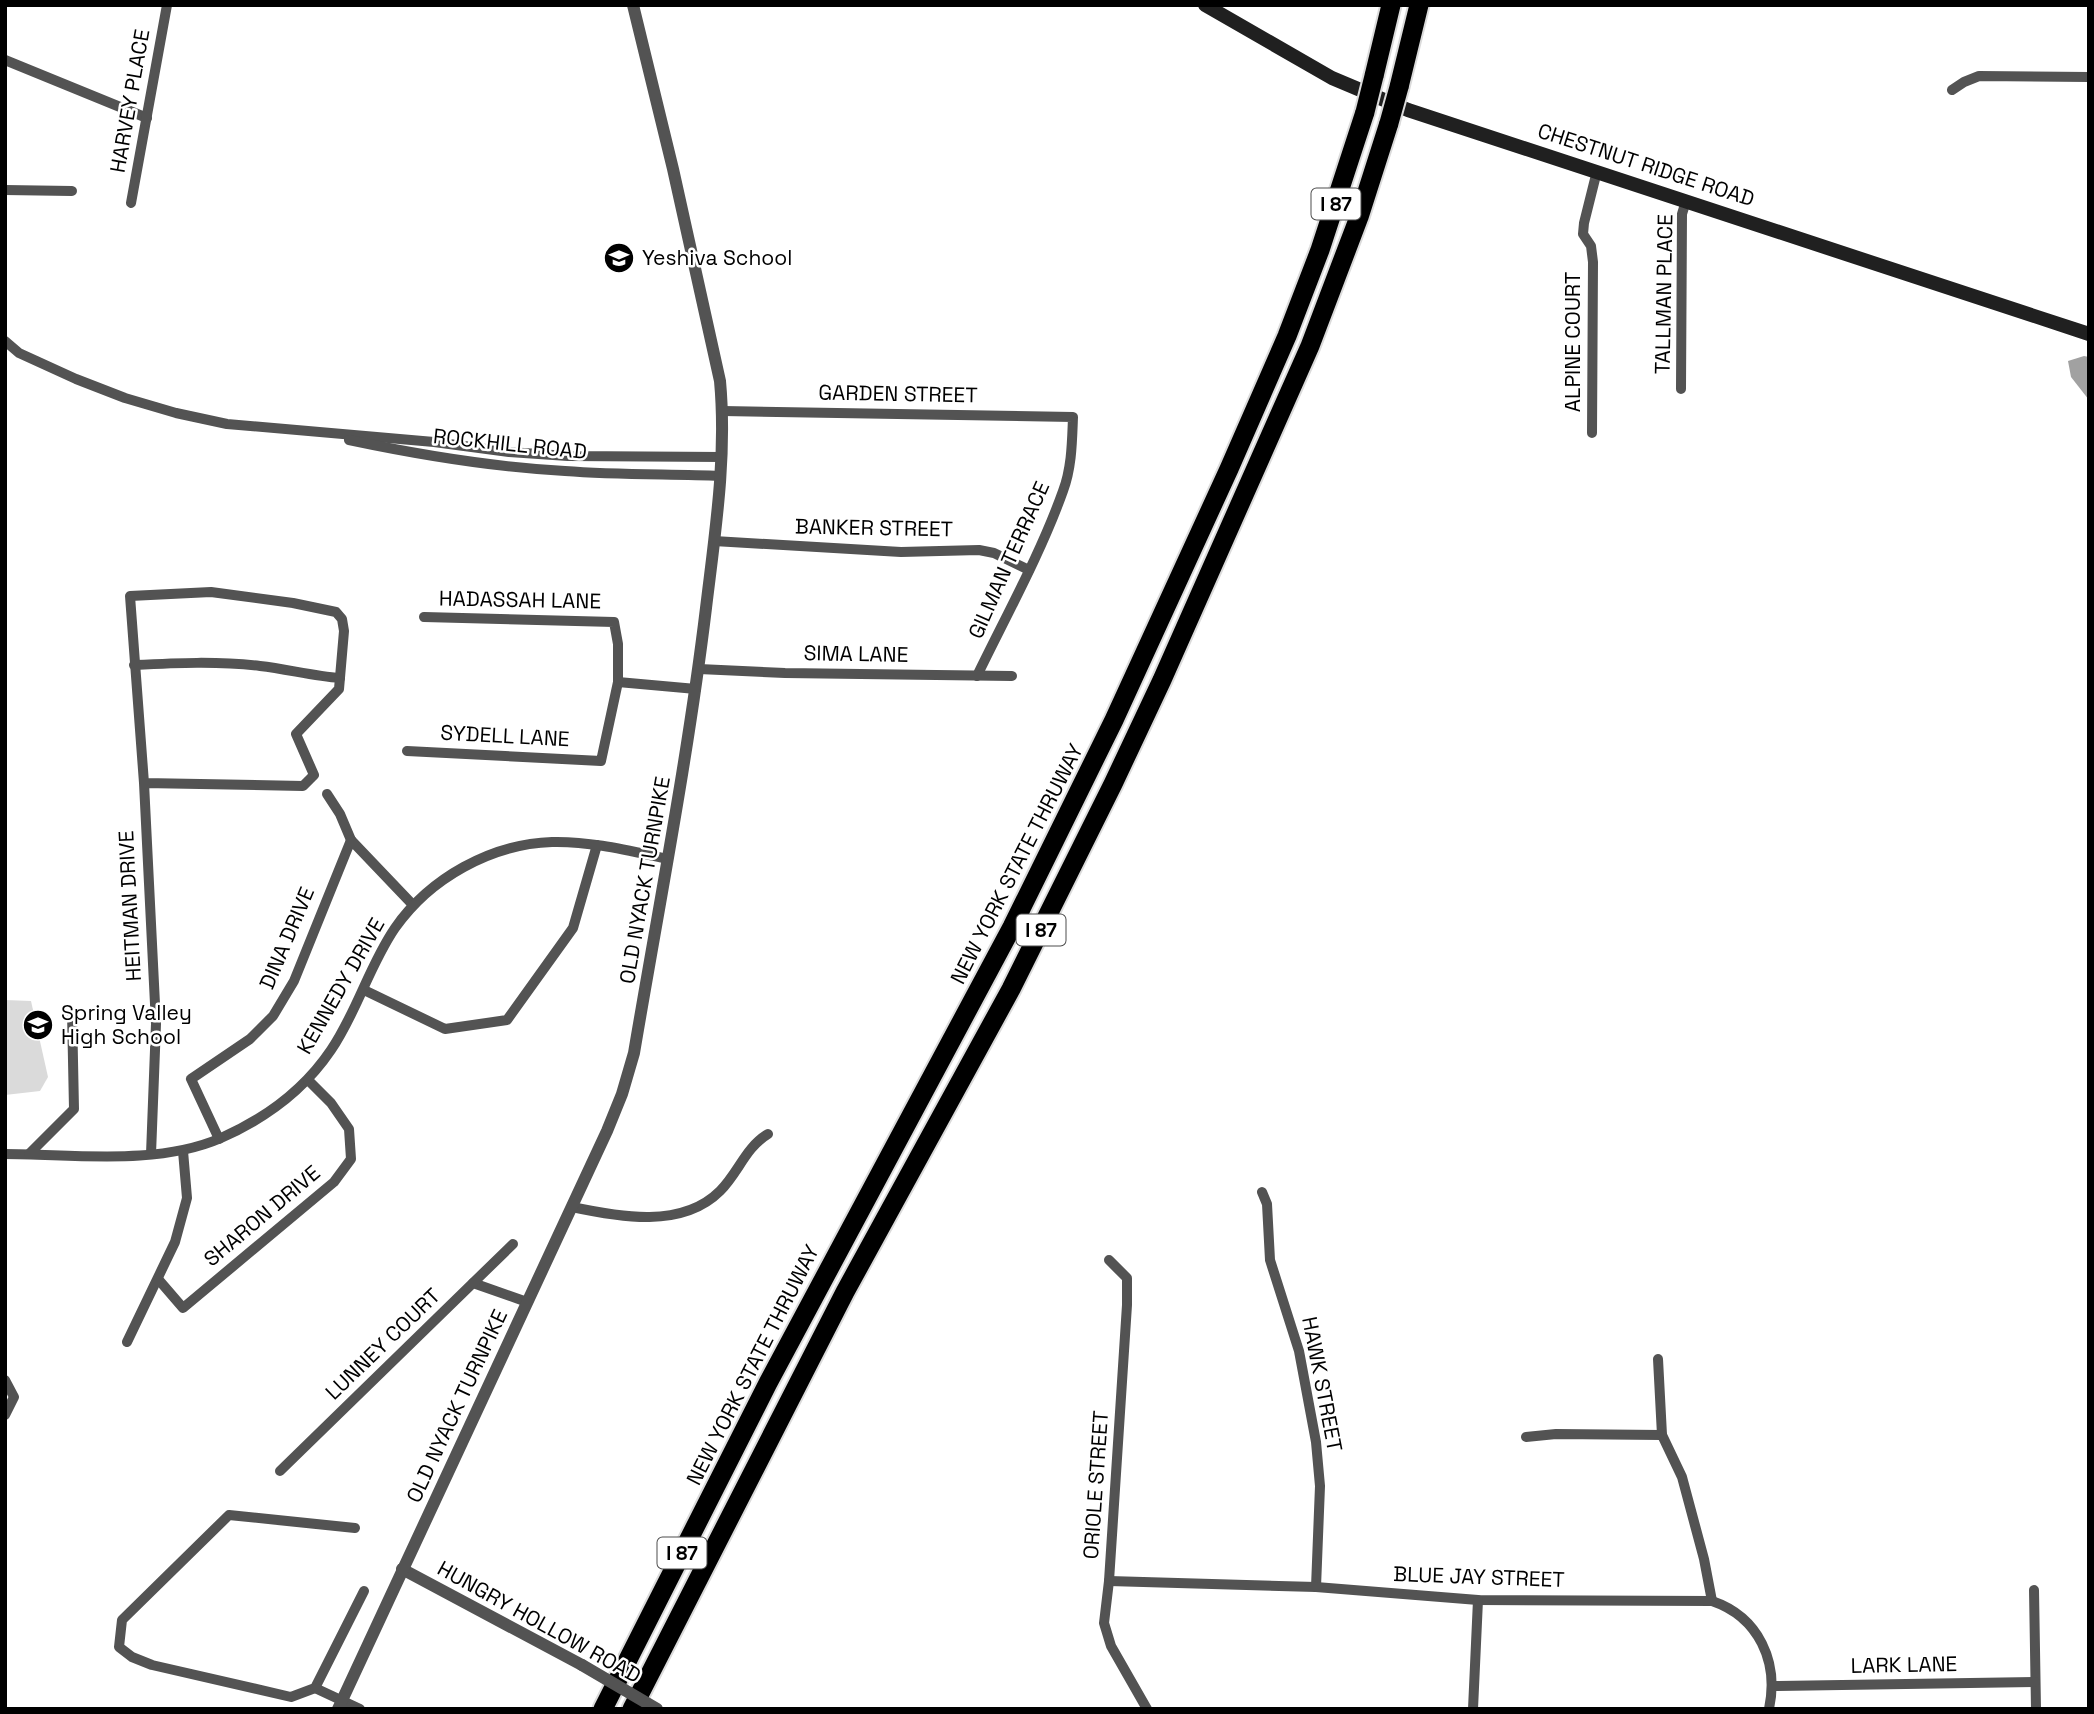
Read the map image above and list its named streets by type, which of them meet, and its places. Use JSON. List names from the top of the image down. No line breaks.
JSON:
{"streets":{"highway":["I 87","NEW YORK STATE THRUWAY"],"main road":["CHESTNUT RIDGE ROAD"],"street":["HARVEY PLACE","TALLMAN PLACE","ALPINE COURT","GARDEN STREET","ROCKHILL ROAD","BANKER STREET","GILMAN TERRACE","HADASSAH LANE","SIMA LANE","SYDELL LANE","OLD NYACK TURNPIKE","HEITMAN DRIVE","DINA DRIVE","KENNEDY DRIVE","SHARON DRIVE","LUNNEY COURT","HAWK STREET","ORIOLE STREET","BLUE JAY STREET","HUNGRY HOLLOW ROAD","LARK LANE"]},"crossings":[["CHESTNUT RIDGE ROAD","TALLMAN PLACE"],["CHESTNUT RIDGE ROAD","ALPINE COURT"],["GARDEN STREET","GILMAN TERRACE"],["GARDEN STREET","OLD NYACK TURNPIKE"],["ROCKHILL ROAD","OLD NYACK TURNPIKE"],["BANKER STREET","GILMAN TERRACE"],["BANKER STREET","OLD NYACK TURNPIKE"],["GILMAN TERRACE","SIMA LANE"],["HADASSAH LANE","SYDELL LANE"],["SIMA LANE","OLD NYACK TURNPIKE"],["OLD NYACK TURNPIKE","KENNEDY DRIVE"],["OLD NYACK TURNPIKE","HUNGRY HOLLOW ROAD"],["HEITMAN DRIVE","KENNEDY DRIVE"],["DINA DRIVE","KENNEDY DRIVE"],["KENNEDY DRIVE","SHARON DRIVE"],["HAWK STREET","BLUE JAY STREET"],["ORIOLE STREET","BLUE JAY STREET"]],"places":{"school or university":["Yeshiva School","Spring Valley High School"]}}
